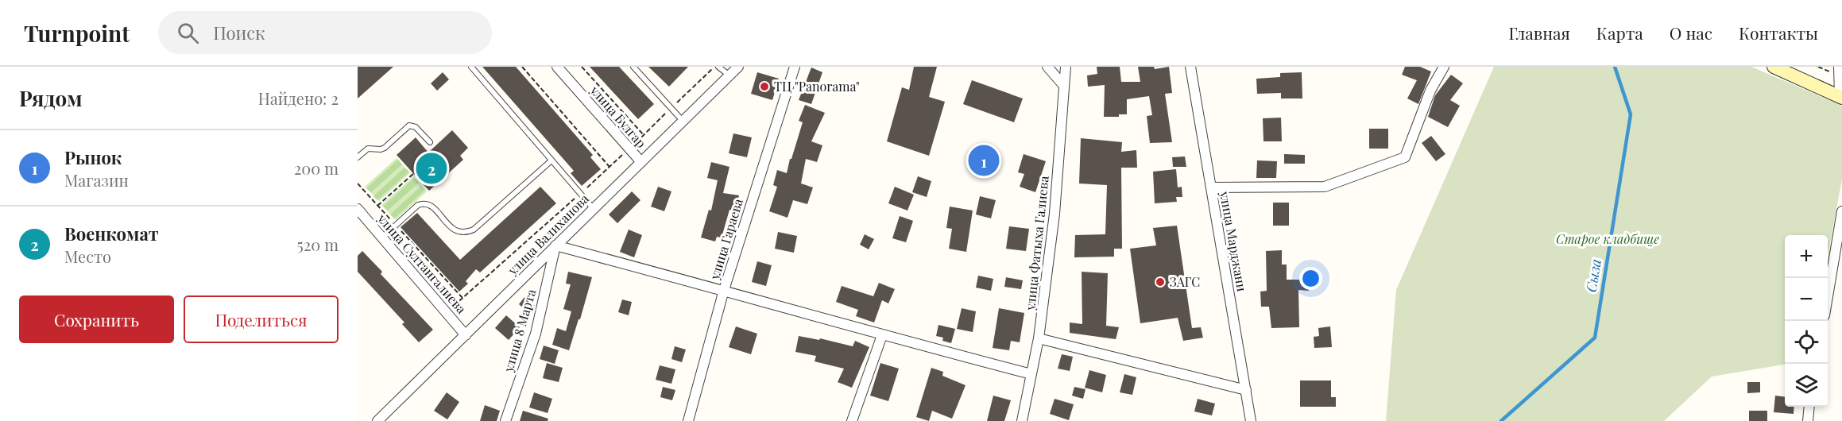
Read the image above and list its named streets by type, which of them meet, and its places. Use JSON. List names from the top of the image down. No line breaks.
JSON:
{"streets":{"street":["улица Булгар","улица Валиханова","улица Гараева","улица Марджани","улица Фатыха Галиева","улица Султангалиева","улица 8 Марта"]},"crossings":[["улица Булгар","улица Валиханова"],["улица Валиханова","улица Султангалиева"],["улица Валиханова","улица 8 Марта"]],"water":["Сыза"],"parks":["Старое кладбище"],"places":["ТЦ \"Panorama\"","ЗАГС"],"page":{"header":"Turnpoint","search":"Поиск","nav":["Главная","Карта","О нас","Контакты"],"heading":["Рядом","Найдено: 2"],"list":[{"mark":"1","name":"Рынок","note":"Магазин","value":"200 m"},{"mark":"2","name":"Военкомат","note":"Место","value":"520 m"}],"pins":["1","2"],"map_buttons":["+","−"],"buttons":["Сохранить","Поделиться"]}}
